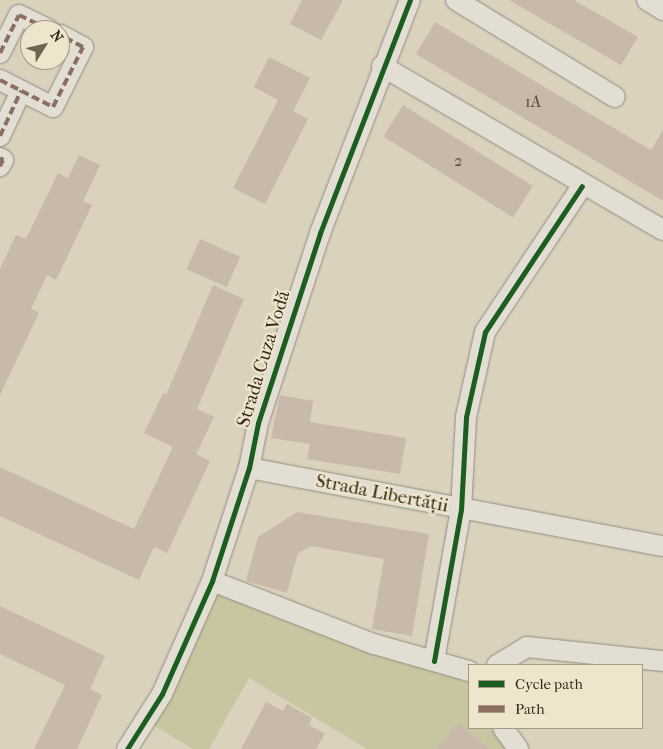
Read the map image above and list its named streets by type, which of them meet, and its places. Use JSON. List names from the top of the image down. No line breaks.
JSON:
{"streets":{"street":["Strada Cuza Vodă","Strada Libertății"]},"crossings":[["Strada Cuza Vodă","Strada Libertății"]],"house_numbers":["1A","2"],"legend":["Cycle path","Path"],"north":"top right"}
